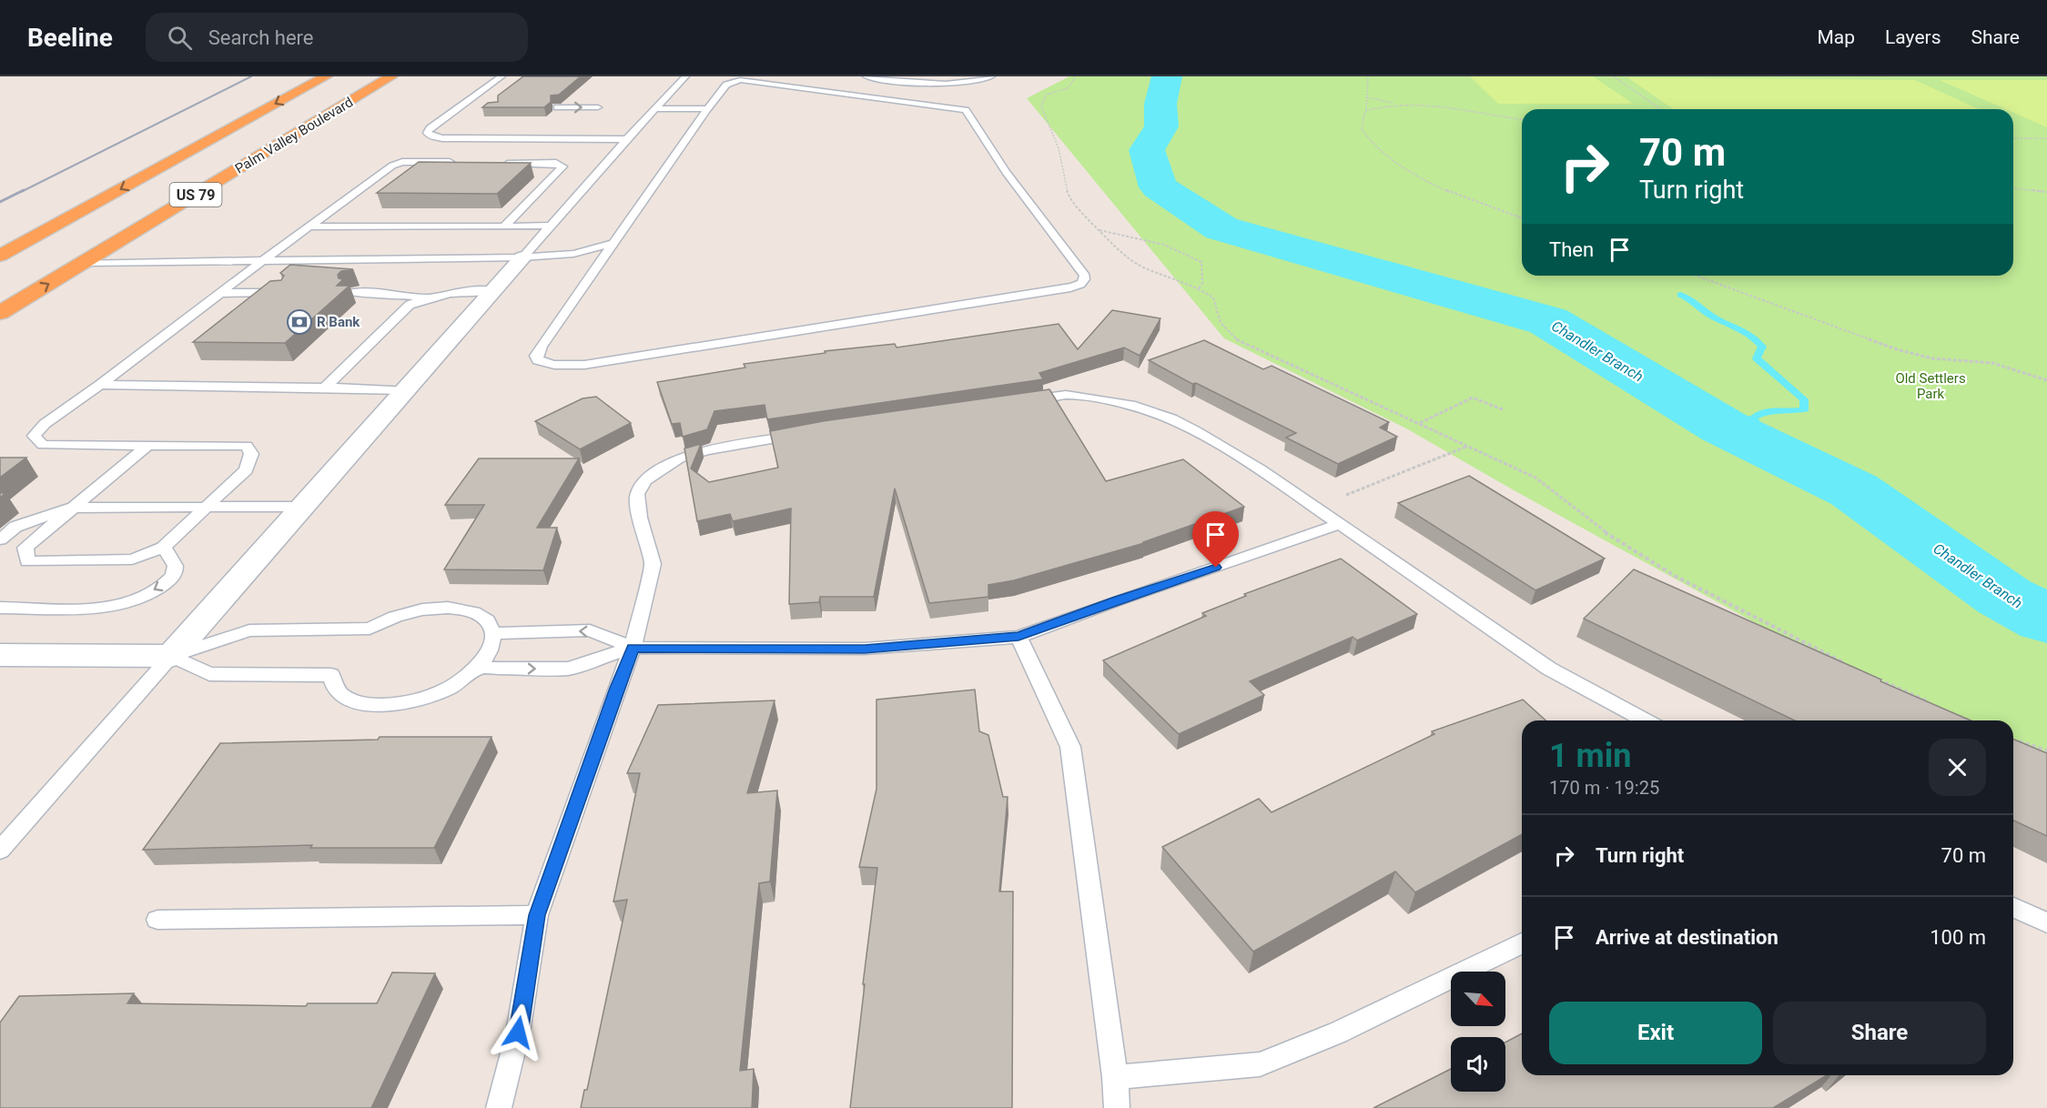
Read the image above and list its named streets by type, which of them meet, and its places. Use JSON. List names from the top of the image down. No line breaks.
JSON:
{"streets":{"highway":["Palm Valley Boulevard","US 79"]},"water":["Chandler Branch"],"parks":["Old Settlers Park"],"places":{"bank":["R Bank"]},"north":"bottom right","page":{"header":"Beeline","search":"Search here","nav":["Map","Layers","Share"],"turn":["70 m","Turn right"],"then":"Then","heading":["1 min","170 m · 19:25"],"list":[{"name":"Turn right","value":"70 m"},{"name":"Arrive at destination","value":"100 m"}],"buttons":["Exit","Share"]}}
